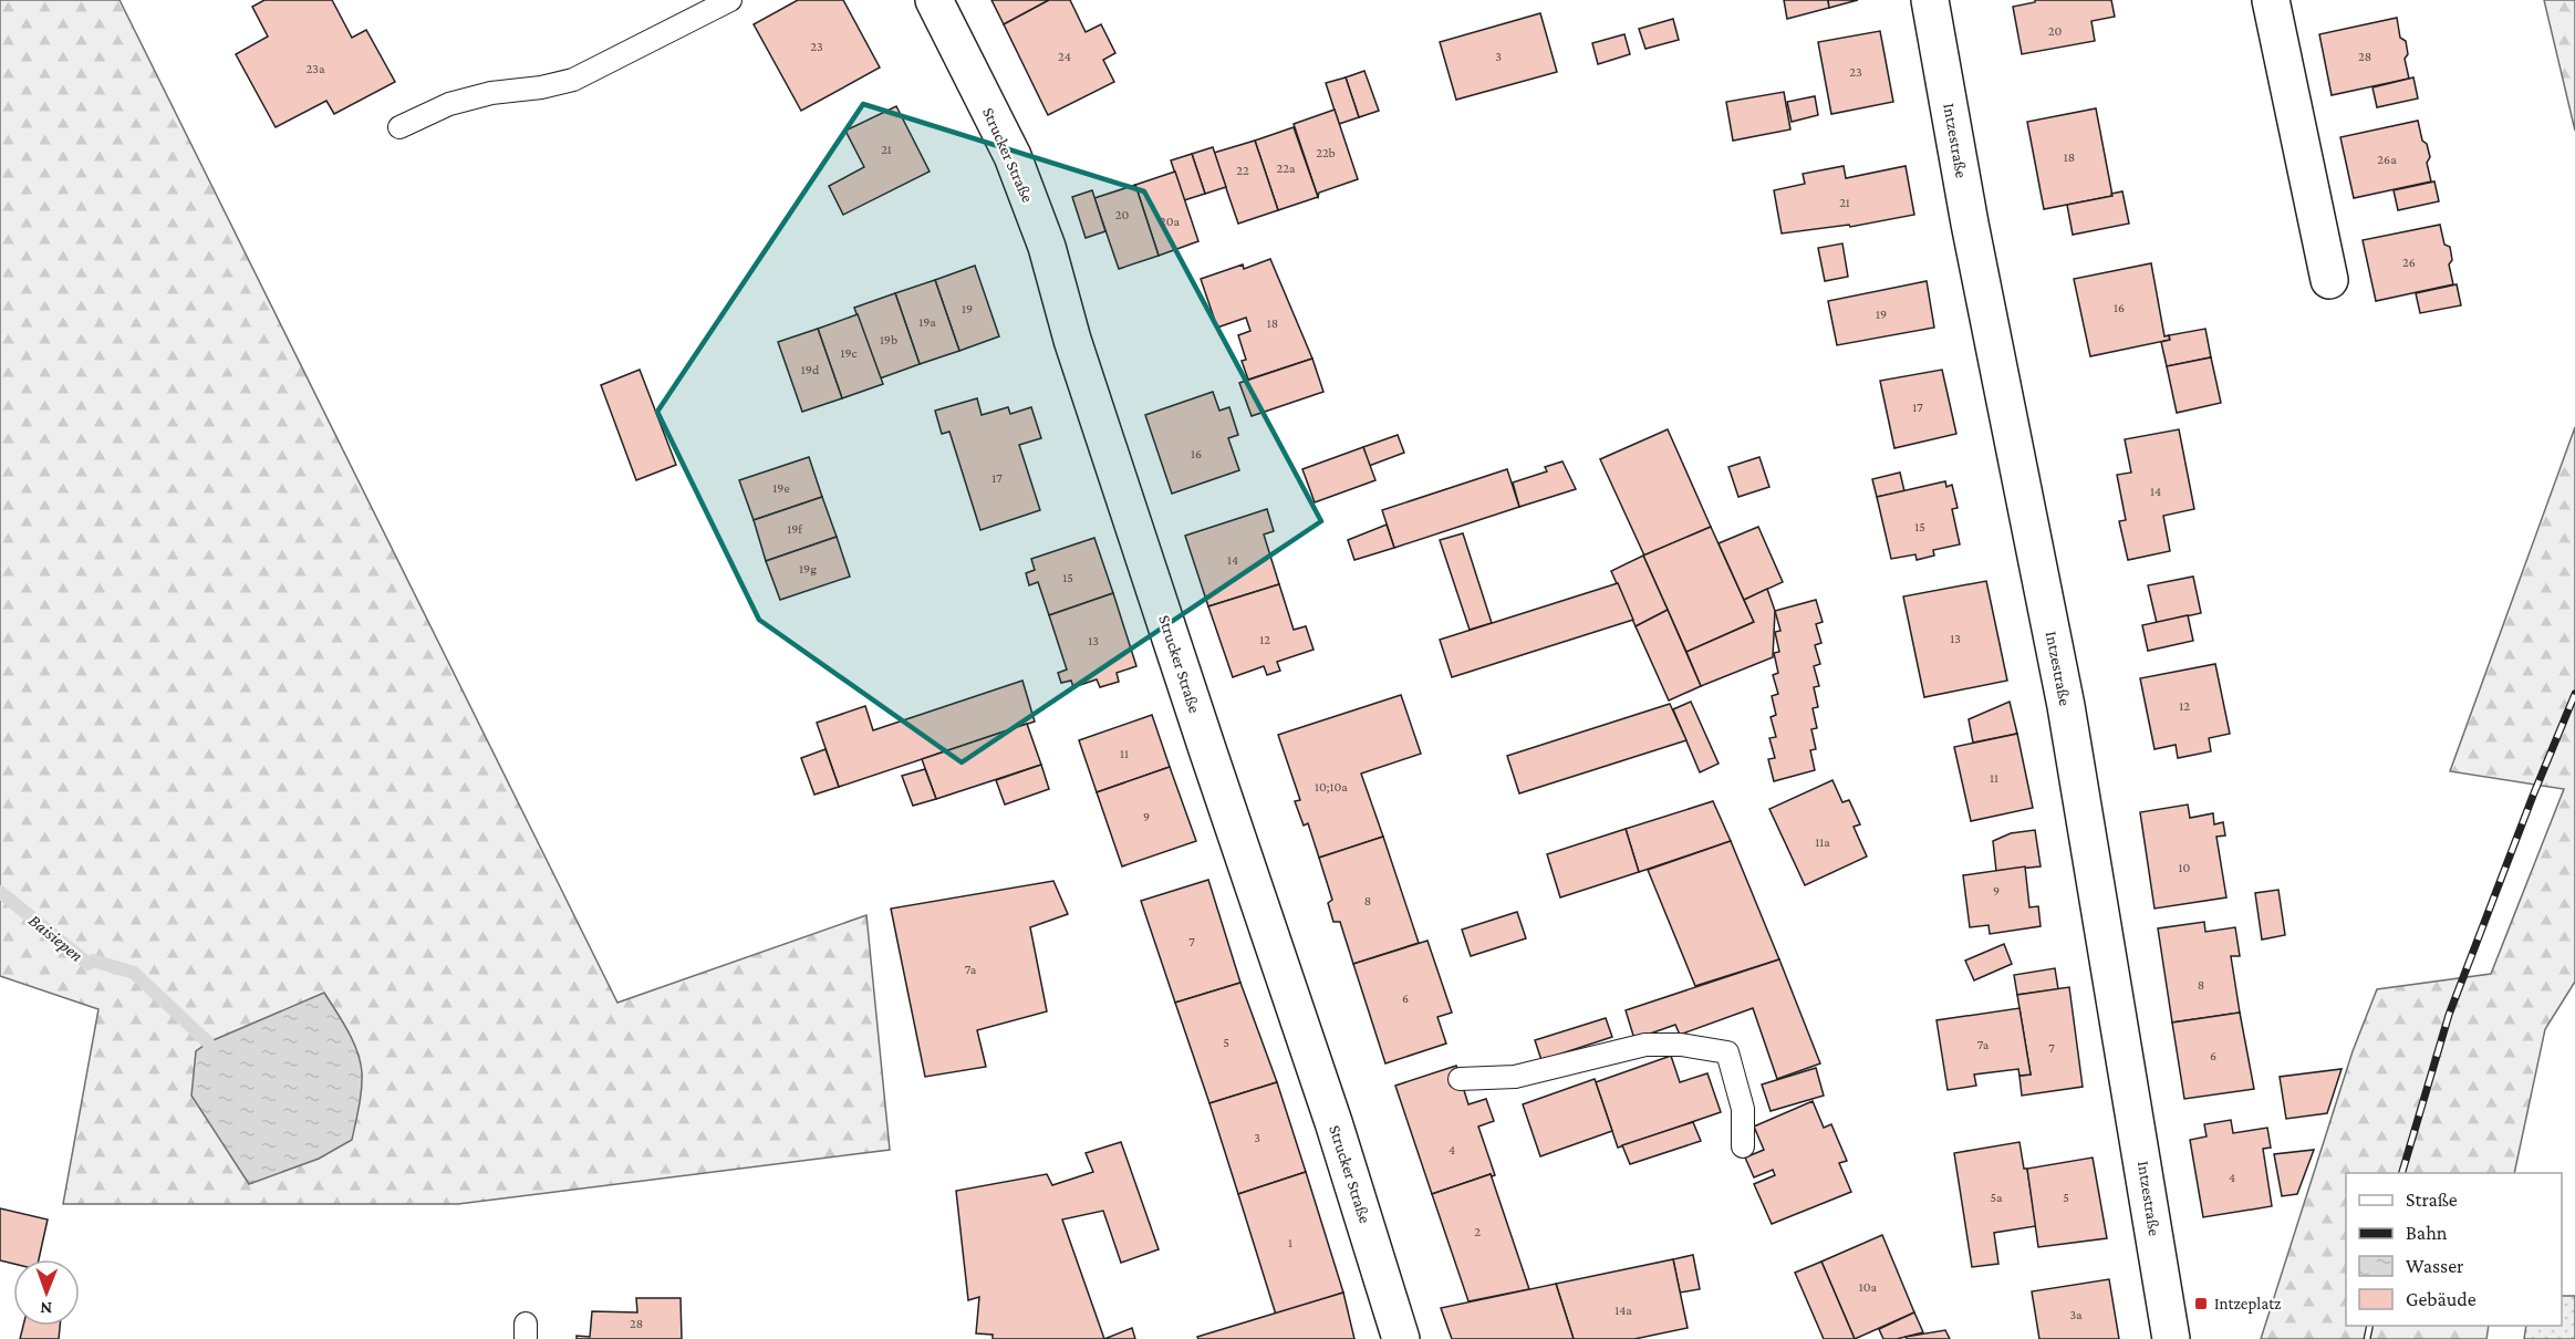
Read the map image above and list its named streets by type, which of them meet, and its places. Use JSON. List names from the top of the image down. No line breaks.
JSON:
{"streets":{"street":["Intzestraße","Strucker Straße"]},"water":["Baisiepen"],"places":{"transit":["Intzeplatz"]},"house_numbers":["20","23","24","3","28","23a","23","21","22b","18","26a","22a","22","21","20","20a","26","16","19","19","19a","18","19b","19c","19d","17","16","17","19e","14","15","19f","14","19g","15","13","12","13","12","11","11","10;10a","9","11a","10","9","8","7","7a","8","6","5","7a","7","6","3","4","4","5a","5","2","1","10a","14a","3a","28"],"legend":["Straße","Bahn","Wasser","Gebäude"],"north":"bottom"}
